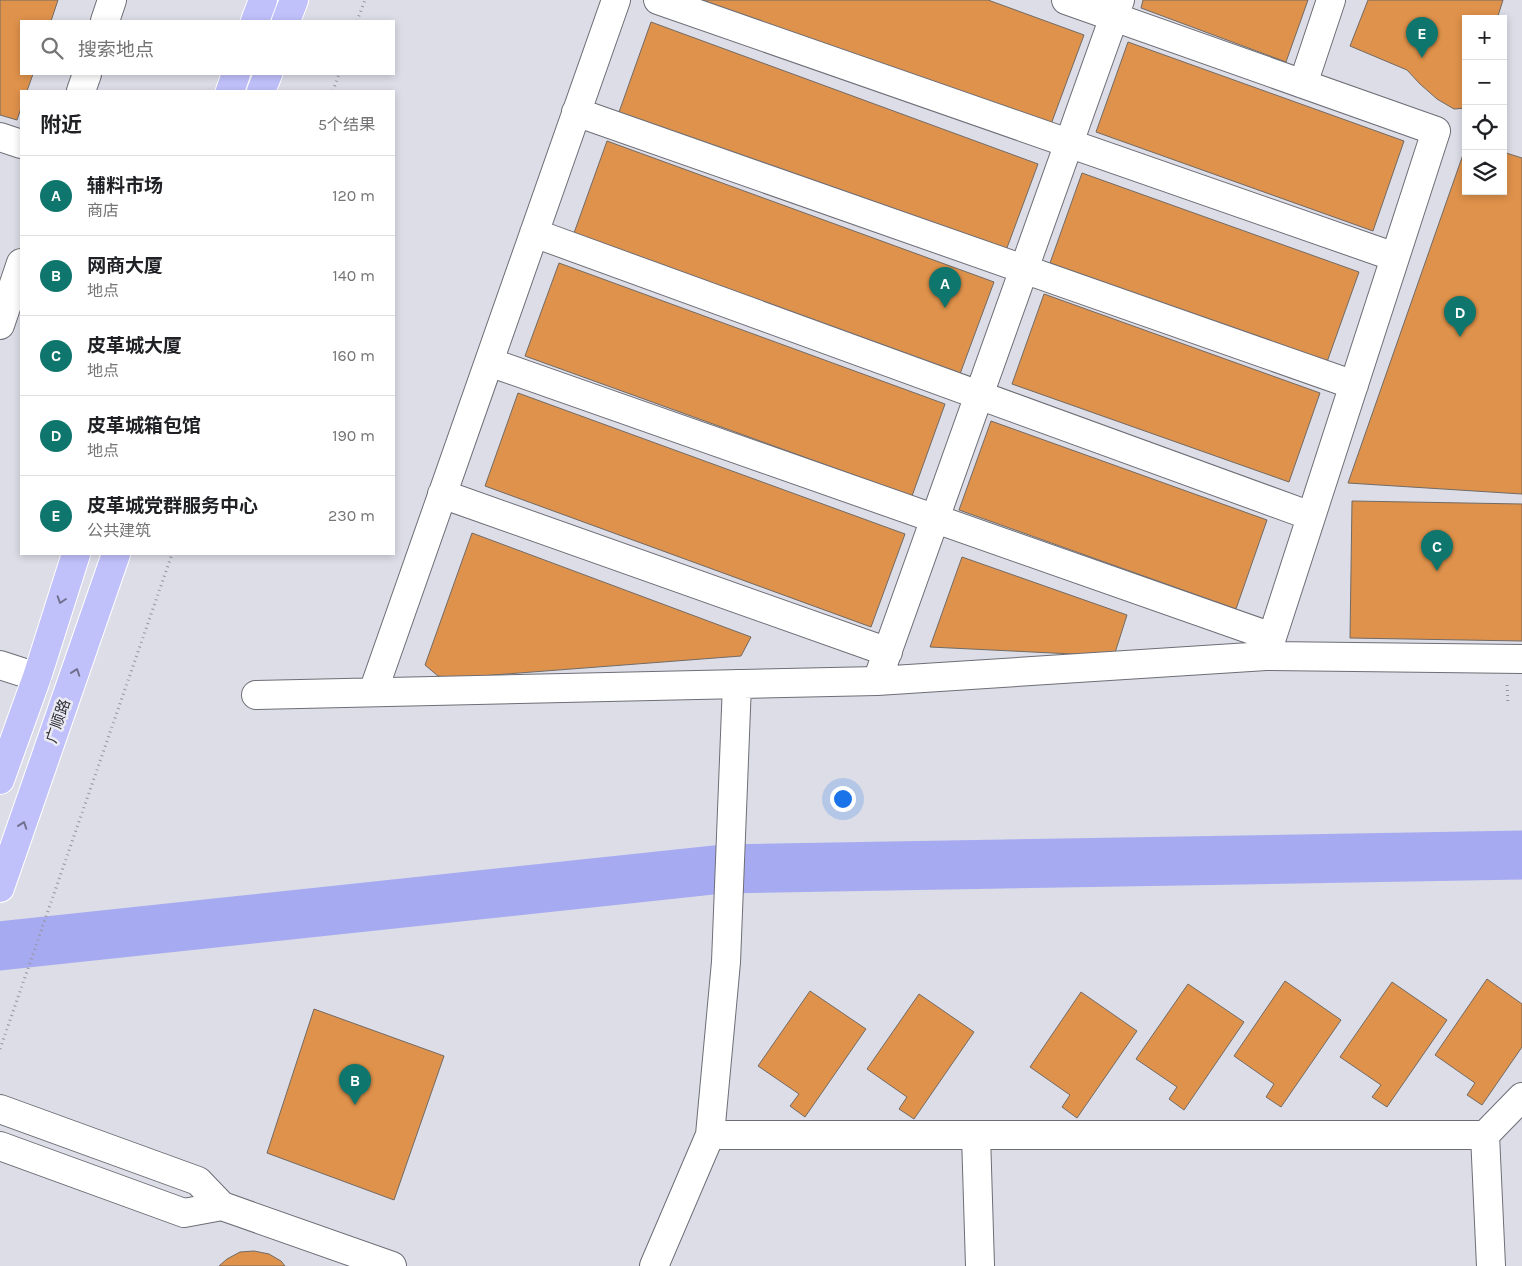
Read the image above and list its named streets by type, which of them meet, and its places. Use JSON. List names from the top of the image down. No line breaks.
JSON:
{"streets":{"main road":["广顺路"]},"page":{"map_buttons":["+","−"],"pins":["E","A","D","C","B"],"search":"搜索地点","heading":["附近","5个结果"],"list":[{"mark":"A","name":"辅料市场","note":"商店","value":"120 m"},{"mark":"B","name":"网商大厦","note":"地点","value":"140 m"},{"mark":"C","name":"皮革城大厦","note":"地点","value":"160 m"},{"mark":"D","name":"皮革城箱包馆","note":"地点","value":"190 m"},{"mark":"E","name":"皮革城党群服务中心","note":"公共建筑","value":"230 m"}]}}
